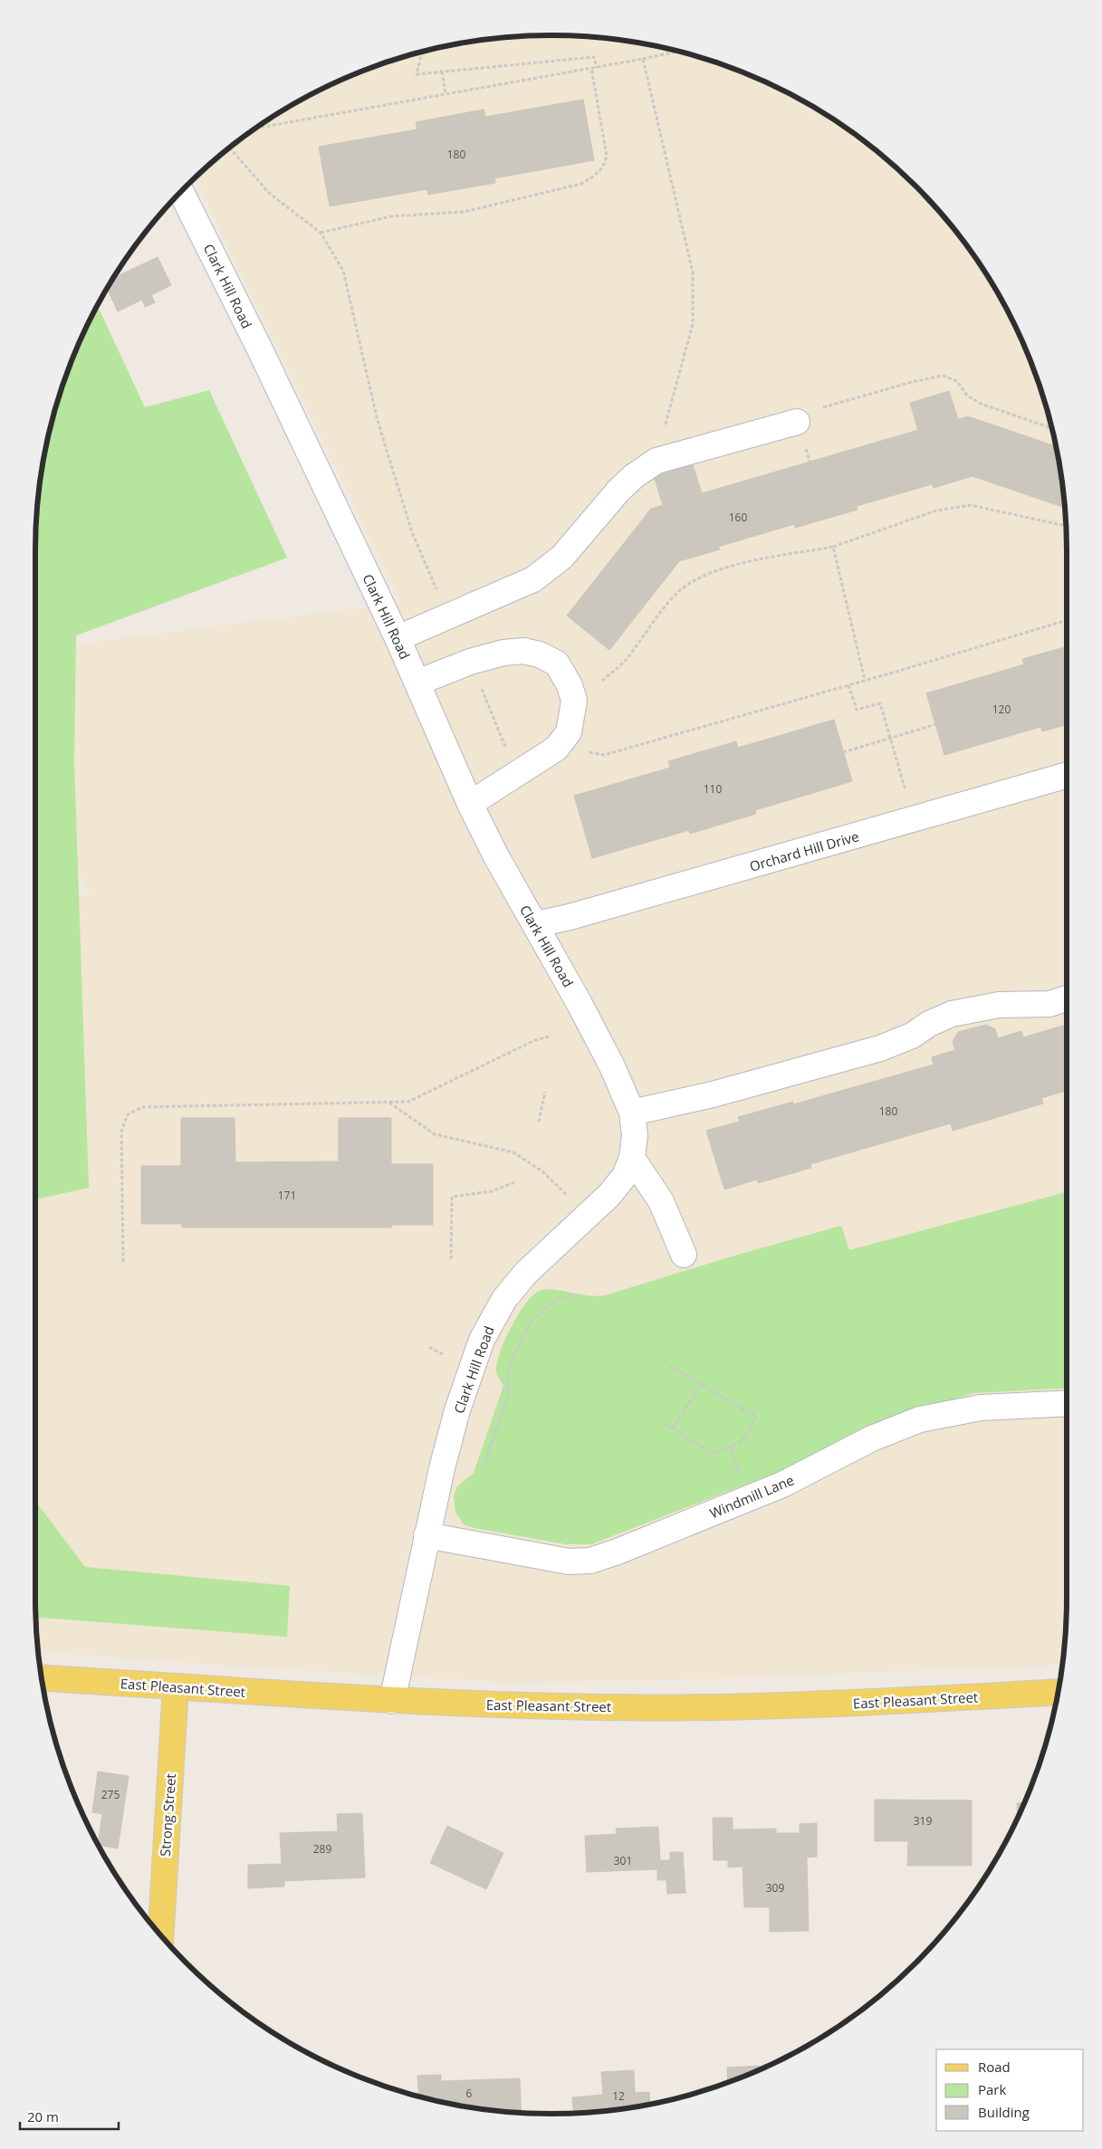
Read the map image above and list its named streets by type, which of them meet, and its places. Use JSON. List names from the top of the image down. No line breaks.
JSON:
{"streets":{"main road":["East Pleasant Street","Strong Street"],"street":["Clark Hill Road","Orchard Hill Drive","Windmill Lane"]},"crossings":[["Clark Hill Road","Orchard Hill Drive"],["Clark Hill Road","Windmill Lane"],["Clark Hill Road","East Pleasant Street"],["East Pleasant Street","Strong Street"]],"house_numbers":["180","160","120","110","180","171","275","319","289","301","309","6","12"],"legend":["Road","Park","Building"],"scale_bar":"20 m"}
